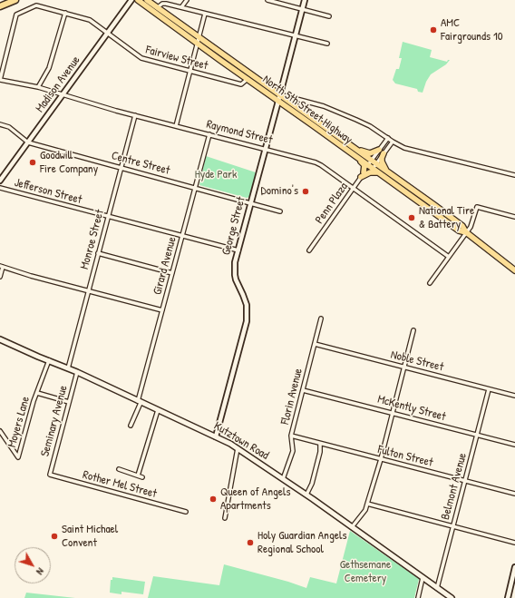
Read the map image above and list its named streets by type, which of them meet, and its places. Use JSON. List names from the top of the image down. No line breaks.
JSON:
{"streets":{"main road":["North 5th Street Highway","Kutztown Road"],"street":["Fairview Street","Madison Avenue","Raymond Street","Centre Street","Jefferson Street","Penn Plaza","George Street","Monroe Street","Girard Avenue","Noble Street","Florin Avenue","McKently Street","Seminary Avenue","Moyers Lane","Fulton Street","Rother Mel Street","Belmont Avenue"]},"crossings":[["Fairview Street","Madison Avenue"],["Fairview Street","North 5th Street Highway"],["Fairview Street","Raymond Street"],["Madison Avenue","Raymond Street"],["Madison Avenue","Centre Street"],["North 5th Street Highway","Penn Plaza"],["North 5th Street Highway","George Street"],["Raymond Street","Penn Plaza"],["Raymond Street","George Street"],["Raymond Street","Monroe Street"],["Raymond Street","Girard Avenue"],["Centre Street","George Street"],["Centre Street","Monroe Street"],["Centre Street","Girard Avenue"],["Jefferson Street","George Street"],["Jefferson Street","Monroe Street"],["Jefferson Street","Girard Avenue"],["George Street","Kutztown Road"],["Monroe Street","Kutztown Road"],["Girard Avenue","Kutztown Road"],["Noble Street","Florin Avenue"],["Noble Street","Belmont Avenue"],["Florin Avenue","McKently Street"],["Florin Avenue","Kutztown Road"],["Florin Avenue","Fulton Street"],["McKently Street","Belmont Avenue"],["Seminary Avenue","Kutztown Road"],["Seminary Avenue","Rother Mel Street"],["Moyers Lane","Kutztown Road"],["Kutztown Road","Belmont Avenue"],["Fulton Street","Belmont Avenue"]],"parks":["Hyde Park","Gethsemane Cemetery"],"places":["AMC Fairgrounds 10","Goodwill Fire Company","Domino's","National Tire & Battery","Queen of Angels Apartments","Saint Michael Convent","Holy Guardian Angels Regional School"],"north":"bottom right"}
